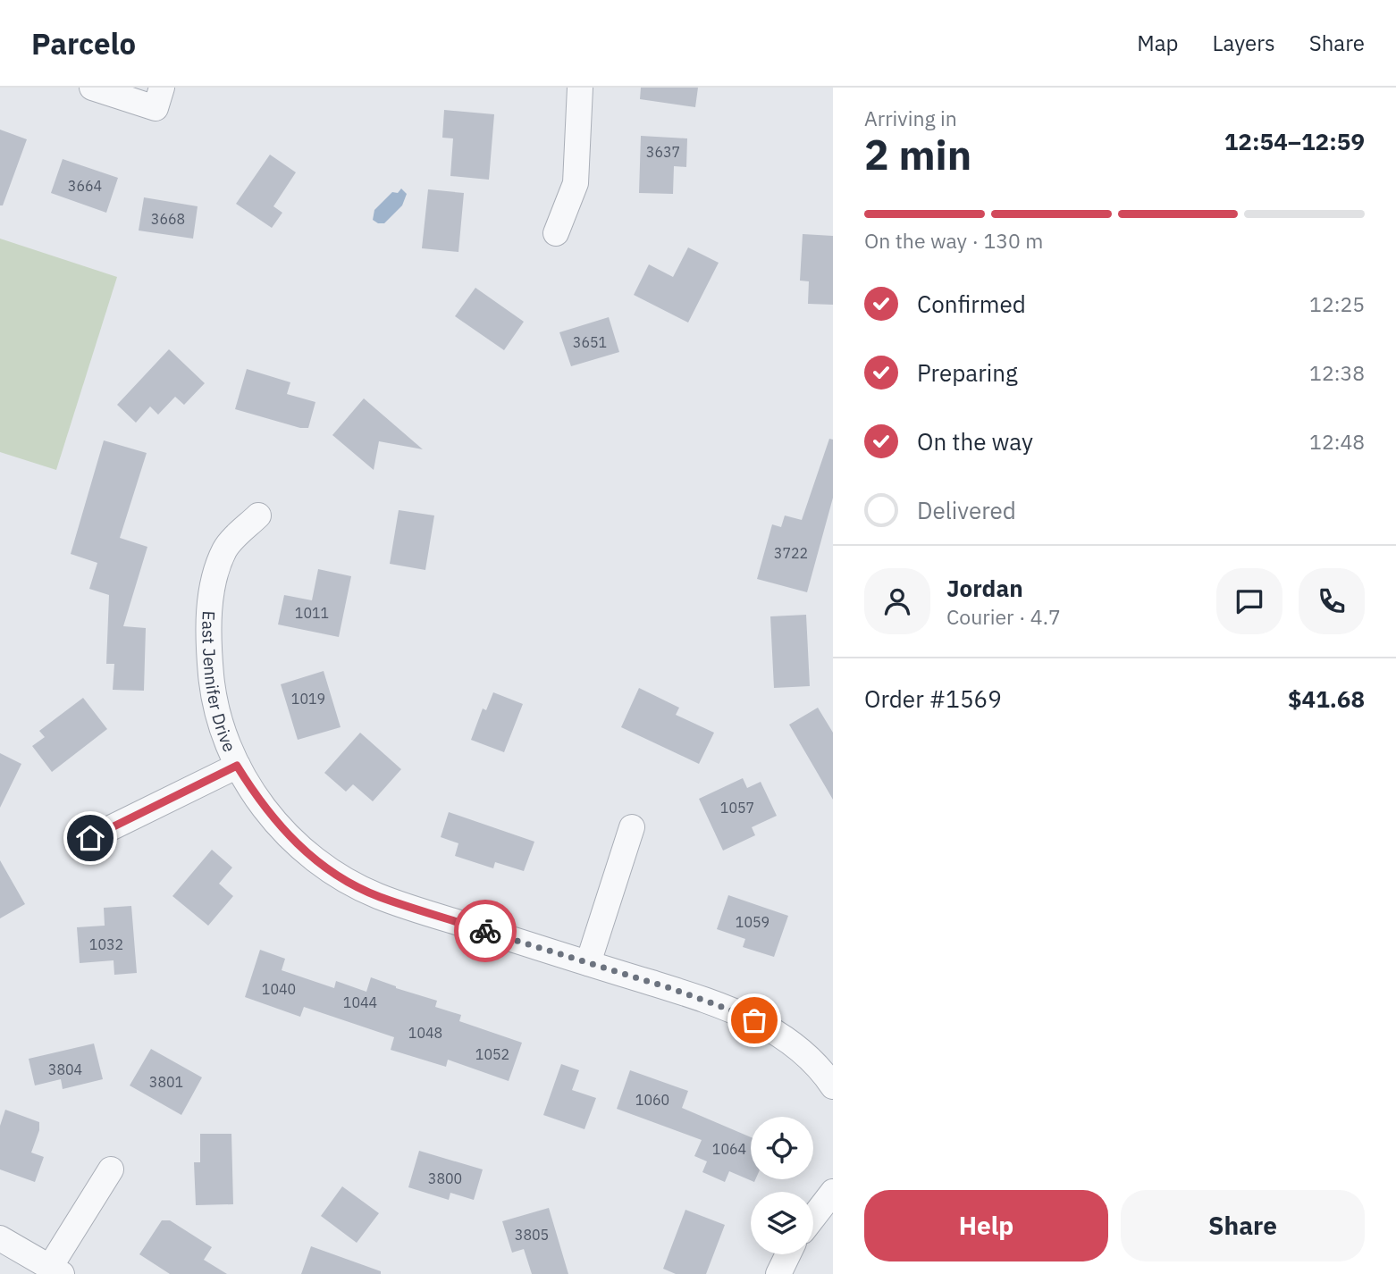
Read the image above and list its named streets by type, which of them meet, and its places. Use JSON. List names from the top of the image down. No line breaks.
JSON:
{"streets":{"street":["East Jennifer Drive"]},"house_numbers":["3637","3664","3668","3651","3722","1011","1019","1057","1059","1032","1040","1044","1048","1052","3804","3801","1060","1064","3800","3805"],"page":{"header":"Parcelo","nav":["Map","Layers","Share"],"heading":["2 min","Arriving in","12:54–12:59"],"panel":["Jordan","Courier · 4.7","Order #1569","$41.68"],"bar":"On the way · 130 m","list":[["Confirmed","12:25"],["Preparing","12:38"],["On the way","12:48"],"Delivered"],"buttons":["Help","Share"]}}
